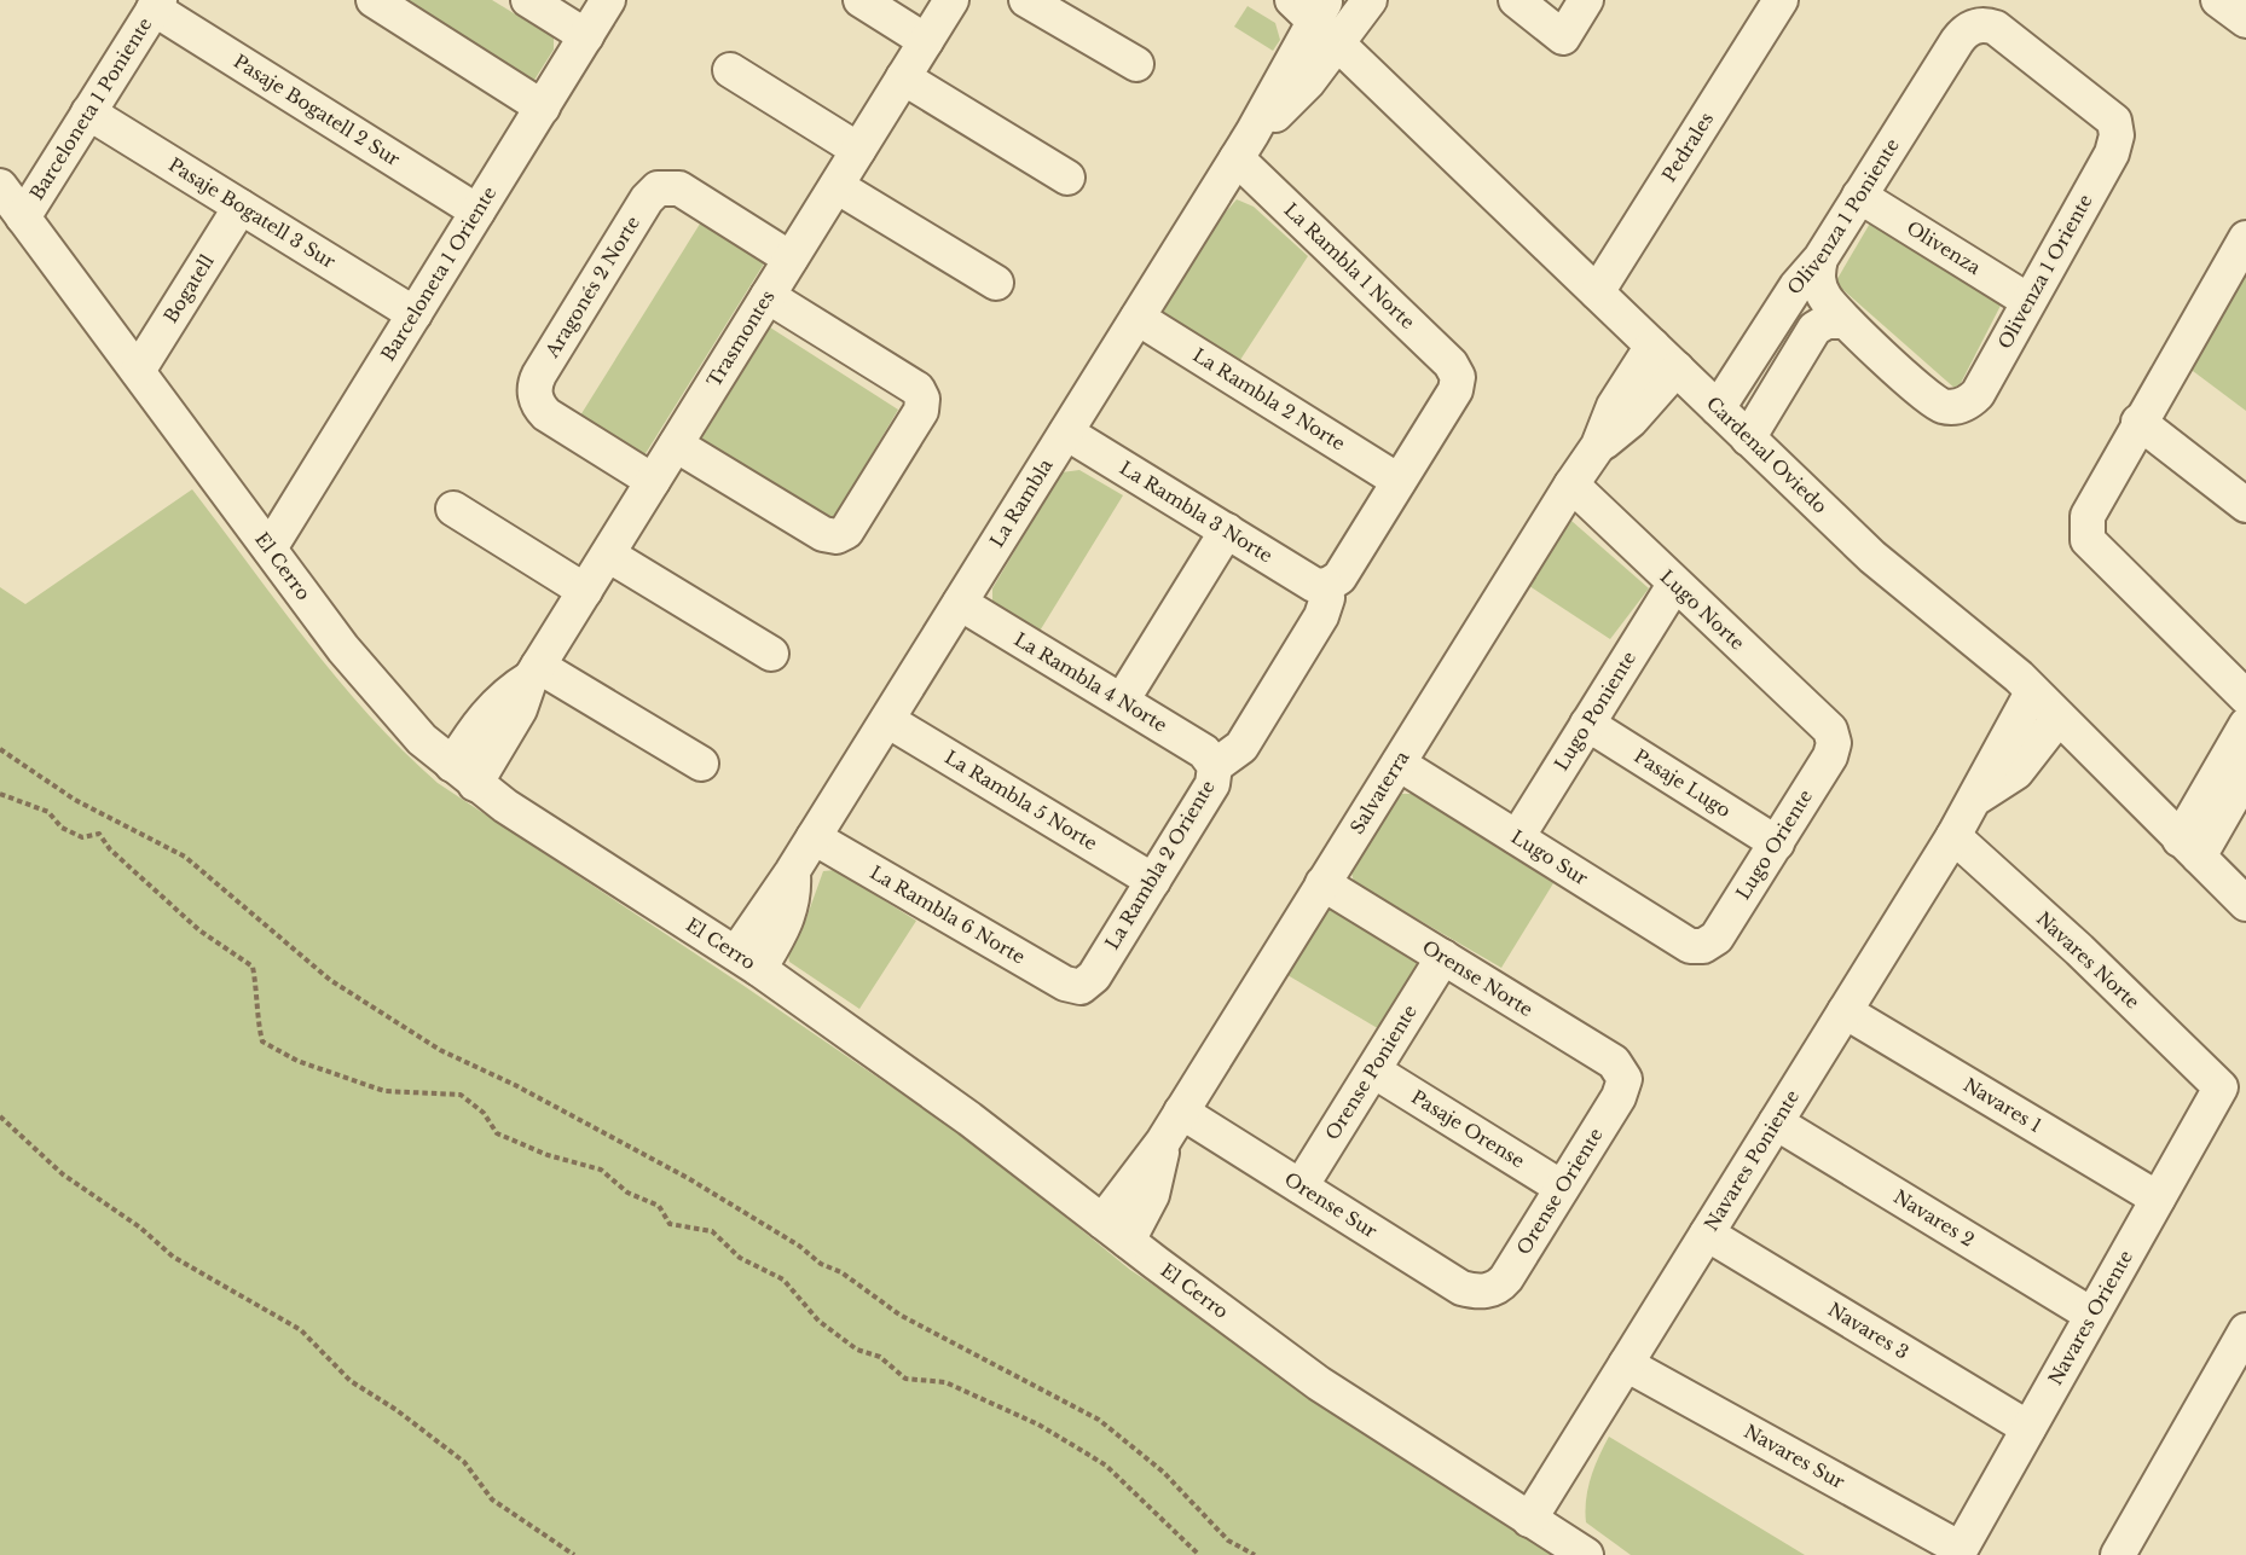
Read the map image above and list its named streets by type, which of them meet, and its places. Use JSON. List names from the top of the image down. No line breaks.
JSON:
{"streets":{"street":["Barceloneta 1 Poniente","Pasaje Bogatell 2 Sur","Pedrales","Pasaje Bogatell 3 Sur","Olivenza 1 Poniente","Olivenza","La Rambla 1 Norte","Olivenza 1 Oriente","Barceloneta 1 Oriente","Aragonés 2 Norte","Bogatell","Trasmontes","La Rambla 2 Norte","Cardenal Oviedo","La Rambla","La Rambla 3 Norte","El Cerro","Lugo Norte","La Rambla 4 Norte","Lugo Poniente","Pasaje Lugo","Salvaterra","La Rambla 5 Norte","Lugo Oriente","Lugo Sur","La Rambla 2 Oriente","La Rambla 6 Norte","Navares Norte","Orense Norte","Orense Poniente","Navares 1","Pasaje Orense","Navares Poniente","Orense Oriente","Orense Sur","Navares 2","Navares Oriente","Navares 3","Navares Sur"]},"crossings":[["Barceloneta 1 Poniente","Pasaje Bogatell 2 Sur"],["Barceloneta 1 Poniente","Pasaje Bogatell 3 Sur"],["Barceloneta 1 Poniente","El Cerro"],["Pasaje Bogatell 2 Sur","Barceloneta 1 Oriente"],["Pedrales","Cardenal Oviedo"],["Pasaje Bogatell 3 Sur","Barceloneta 1 Oriente"],["Pasaje Bogatell 3 Sur","Bogatell"],["Olivenza 1 Poniente","Olivenza"],["Olivenza 1 Poniente","Olivenza 1 Oriente"],["Olivenza 1 Poniente","Cardenal Oviedo"],["Olivenza","Olivenza 1 Oriente"],["La Rambla 1 Norte","La Rambla 2 Norte"],["La Rambla 1 Norte","La Rambla"],["Barceloneta 1 Oriente","El Cerro"],["Aragonés 2 Norte","Trasmontes"],["Bogatell","El Cerro"],["Trasmontes","El Cerro"],["La Rambla 2 Norte","La Rambla"],["Cardenal Oviedo","La Rambla"],["Cardenal Oviedo","Salvaterra"],["Cardenal Oviedo","Navares Poniente"],["La Rambla","La Rambla 3 Norte"],["La Rambla","El Cerro"],["La Rambla","La Rambla 4 Norte"],["La Rambla","La Rambla 5 Norte"],["La Rambla","La Rambla 6 Norte"],["La Rambla 3 Norte","La Rambla 2 Oriente"],["El Cerro","Salvaterra"],["El Cerro","Navares Poniente"],["Lugo Norte","Lugo Poniente"],["Lugo Norte","Salvaterra"],["Lugo Norte","Lugo Oriente"],["La Rambla 4 Norte","La Rambla 2 Oriente"],["Lugo Poniente","Pasaje Lugo"],["Lugo Poniente","Lugo Sur"],["Pasaje Lugo","Lugo Oriente"],["Salvaterra","Lugo Sur"],["Salvaterra","Orense Norte"],["Salvaterra","Orense Sur"],["La Rambla 5 Norte","La Rambla 2 Oriente"],["Lugo Oriente","Lugo Sur"],["La Rambla 2 Oriente","La Rambla 6 Norte"],["Navares Norte","Navares Poniente"],["Navares Norte","Navares Oriente"],["Orense Norte","Orense Poniente"],["Orense Norte","Orense Oriente"],["Orense Poniente","Pasaje Orense"],["Orense Poniente","Orense Sur"],["Navares 1","Navares Poniente"],["Navares 1","Navares Oriente"],["Pasaje Orense","Orense Oriente"],["Navares Poniente","Navares 2"],["Navares Poniente","Navares 3"],["Navares Poniente","Navares Sur"],["Orense Oriente","Orense Sur"],["Navares 2","Navares Oriente"],["Navares Oriente","Navares 3"],["Navares Oriente","Navares Sur"]]}
